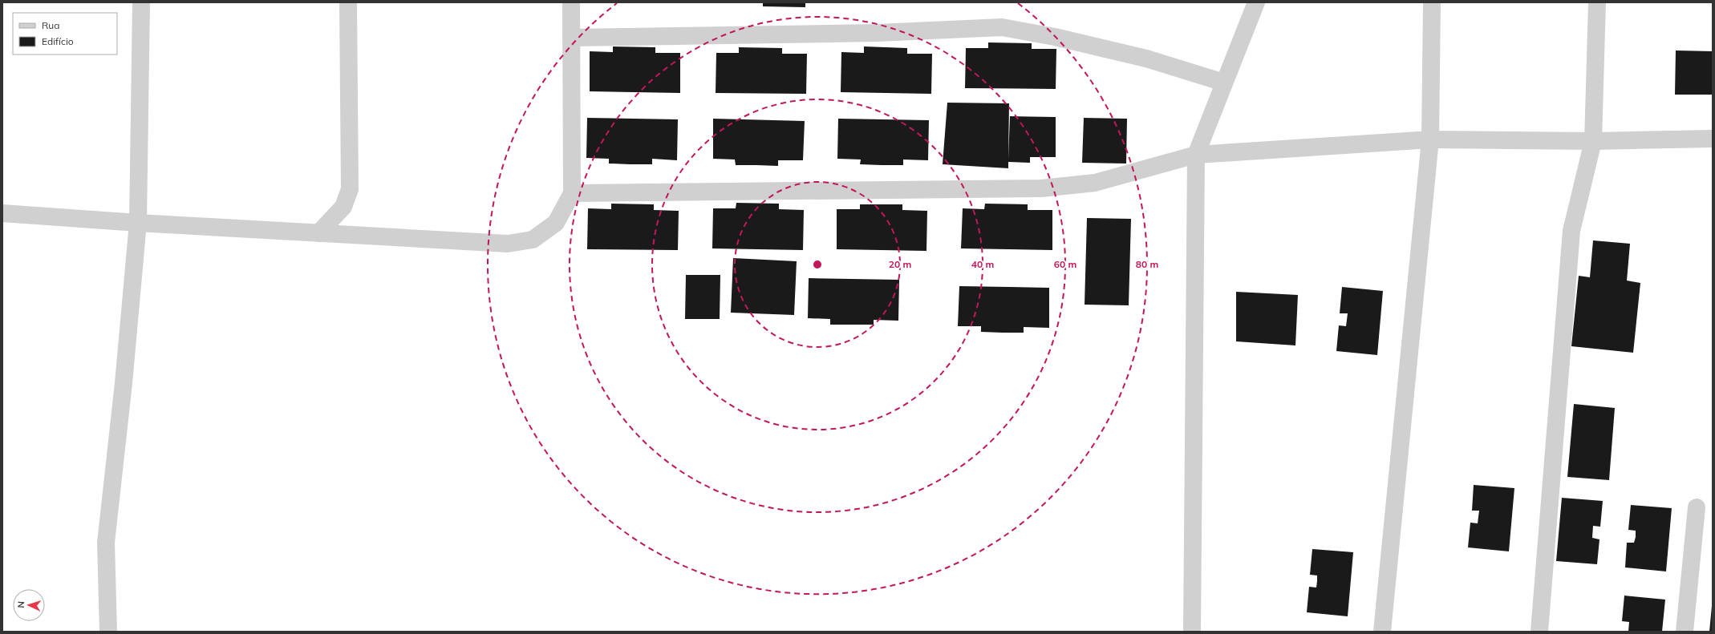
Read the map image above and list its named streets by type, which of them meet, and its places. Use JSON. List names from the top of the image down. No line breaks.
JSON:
{"legend":["Rua","Edifício"],"north":"left","rings":["20 m","40 m","60 m","80 m"]}
